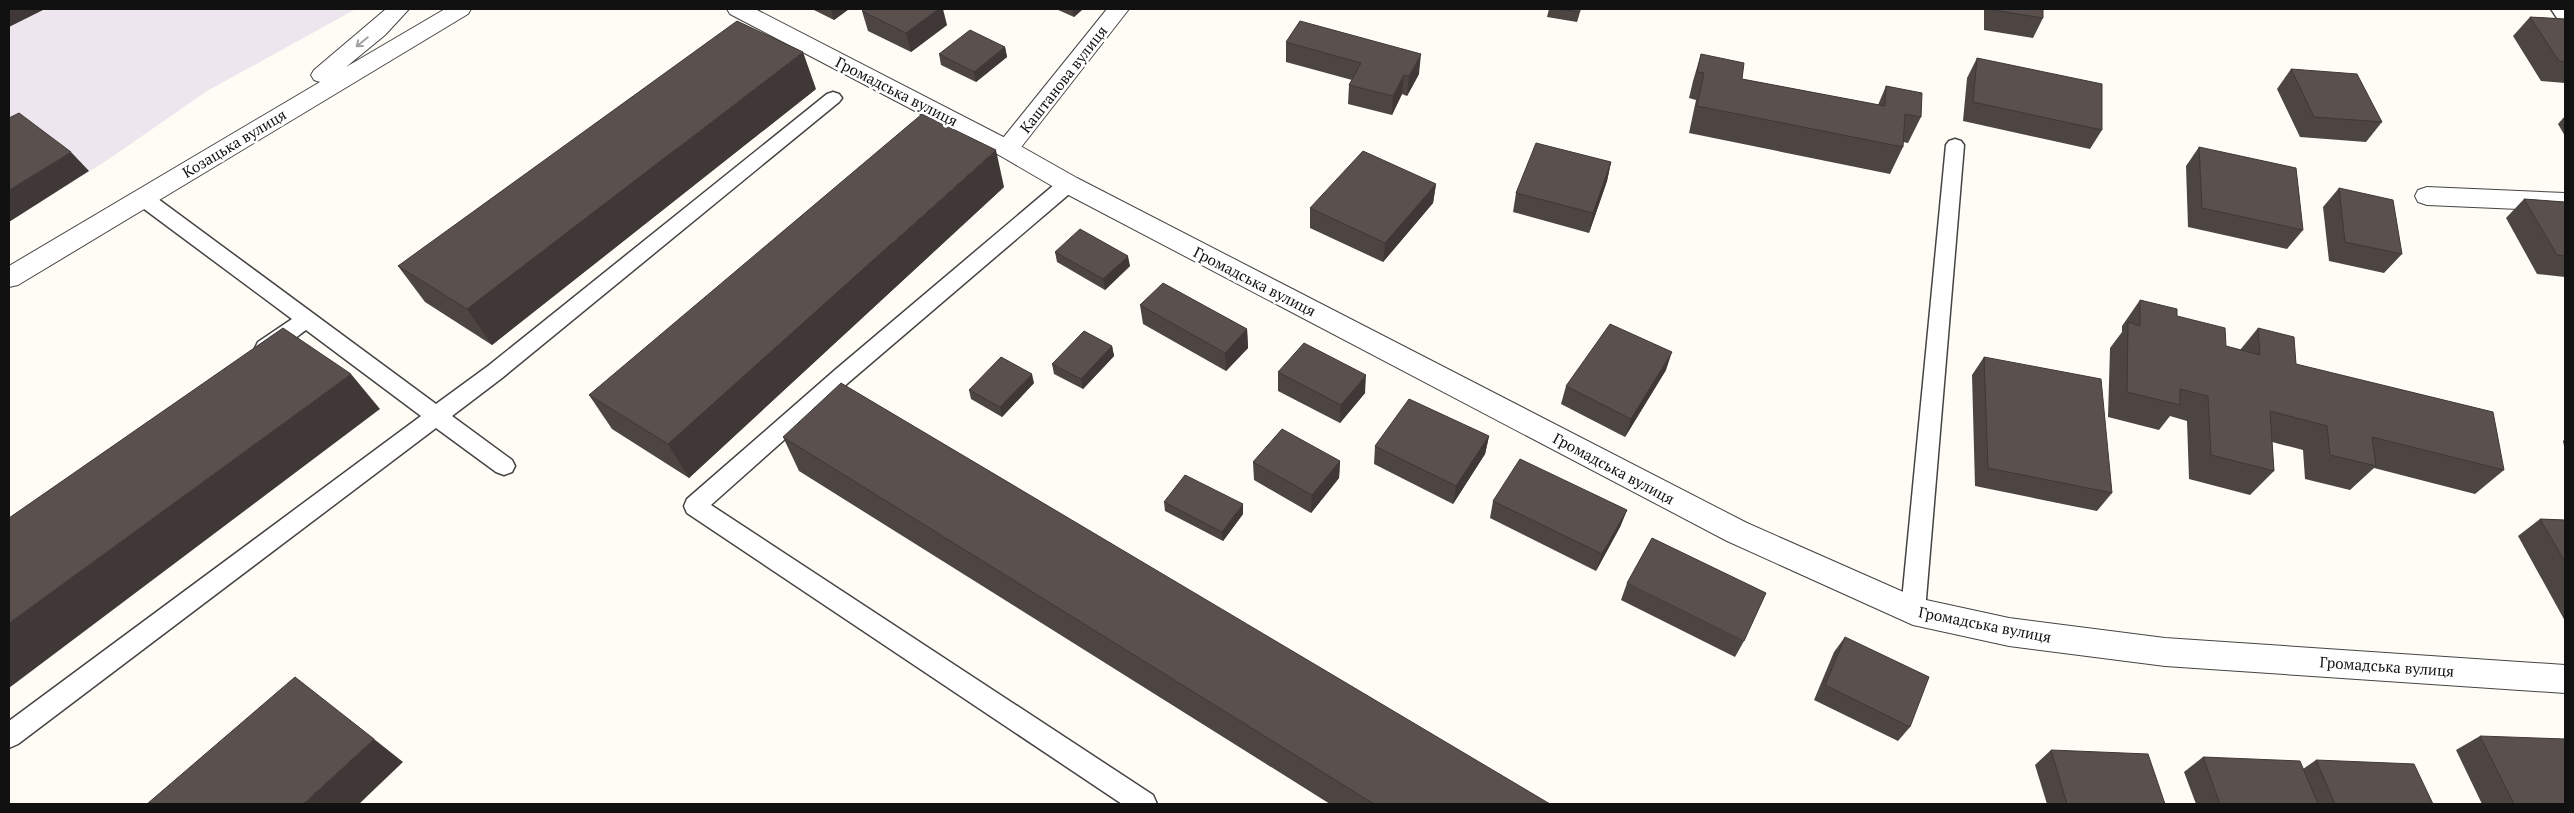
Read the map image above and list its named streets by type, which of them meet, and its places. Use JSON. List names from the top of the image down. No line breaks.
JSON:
{"streets":{"street":["Каштанова вулиця","Громадська вулиця","Козацька вулиця"]},"crossings":[["Каштанова вулиця","Громадська вулиця"]]}
